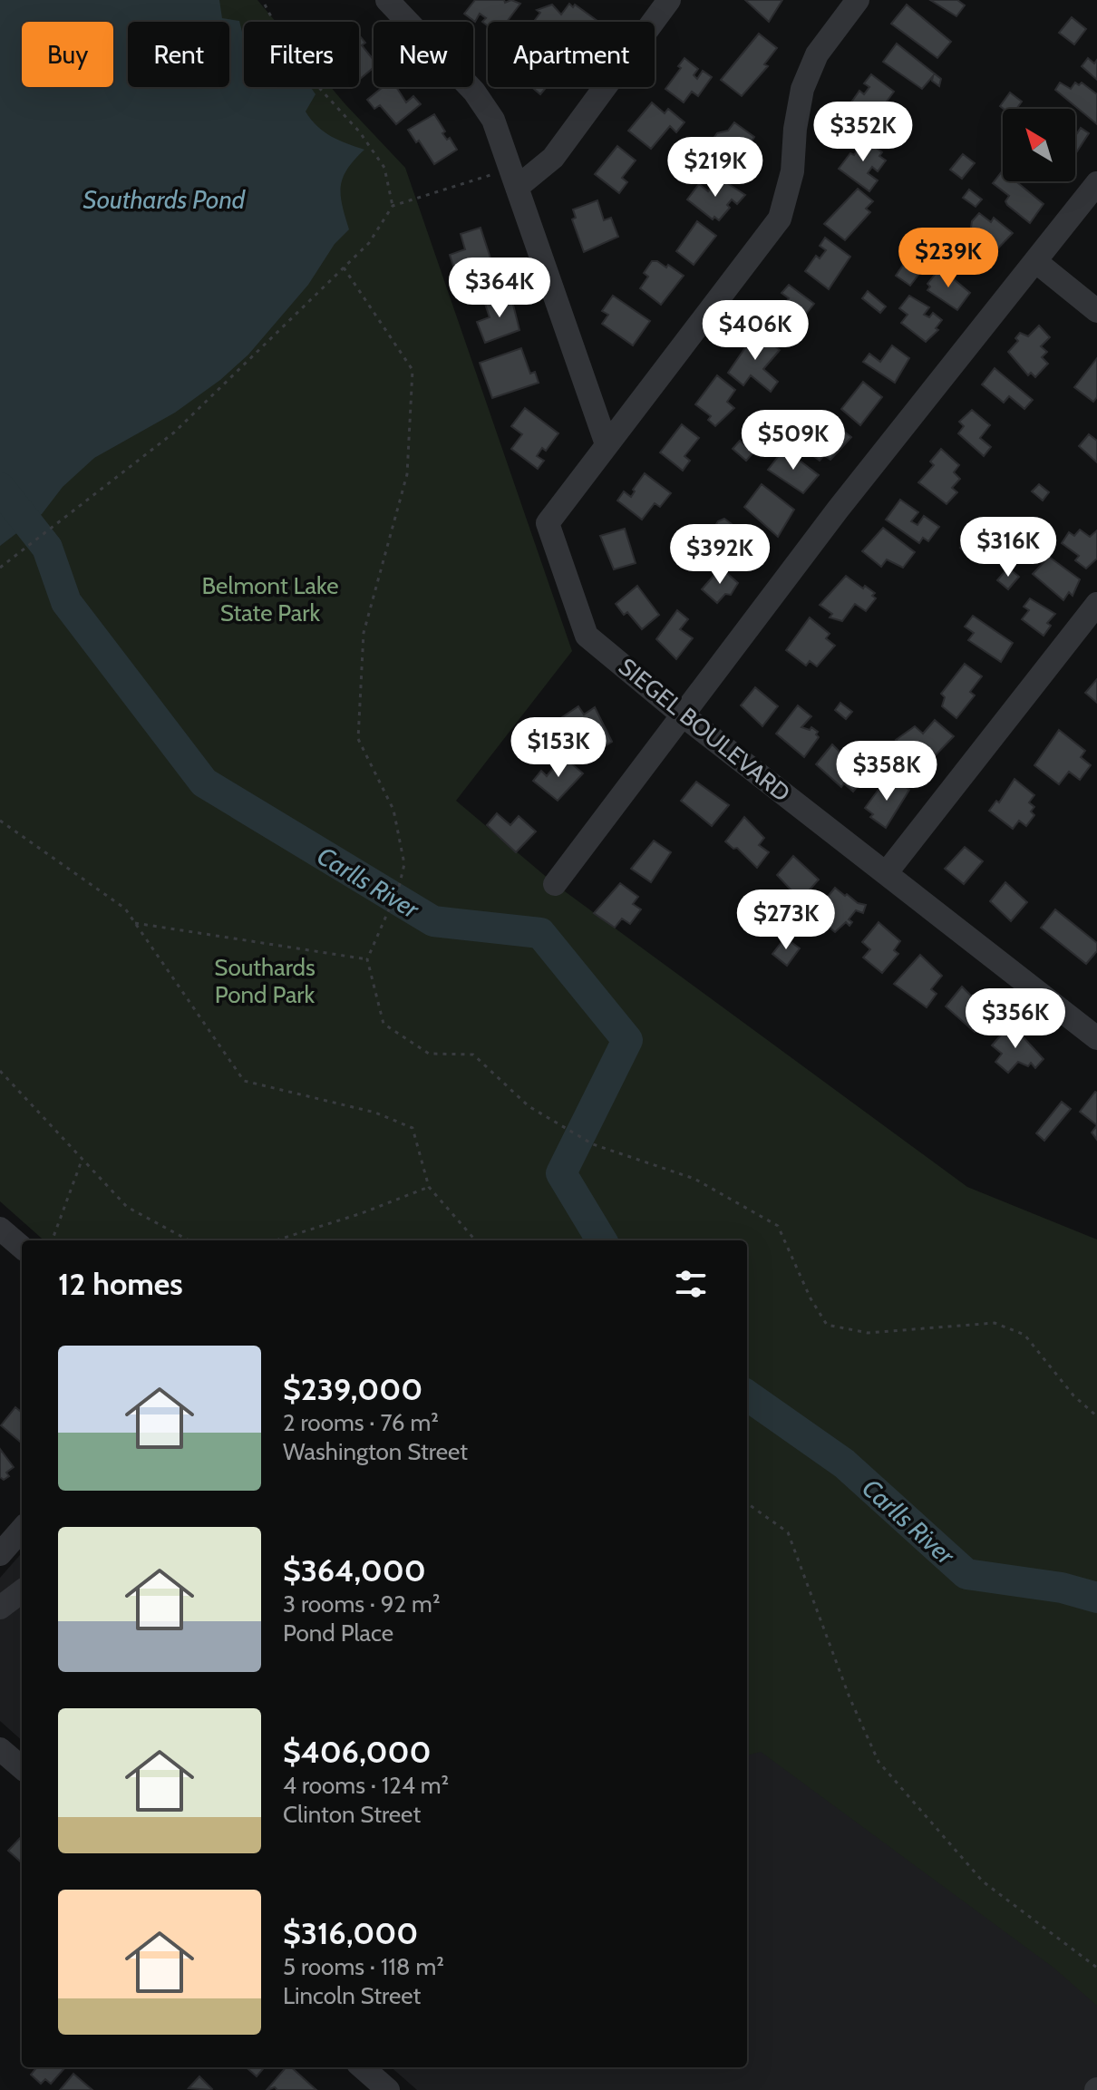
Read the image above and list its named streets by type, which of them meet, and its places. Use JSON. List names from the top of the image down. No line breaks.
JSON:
{"streets":{"street":["SIEGEL BOULEVARD"]},"water":["Southards Pond","Carlls River"],"parks":["Belmont Lake State Park","Southards Pond Park"],"north":"top left","page":{"chip":["Buy","Rent","Filters","New","Apartment"],"price":["$352K","$219K","$239K","$364K","$406K","$509K","$316K","$392K","$153K","$358K","$273K","$356K"],"heading":"12 homes","list":[{"name":"$239,000","note":"2 rooms · 76 m² · Washington Street"},{"name":"$364,000","note":"3 rooms · 92 m² · Pond Place"},{"name":"$406,000","note":"4 rooms · 124 m² · Clinton Street"},{"name":"$316,000","note":"5 rooms · 118 m² · Lincoln Street"}]}}
